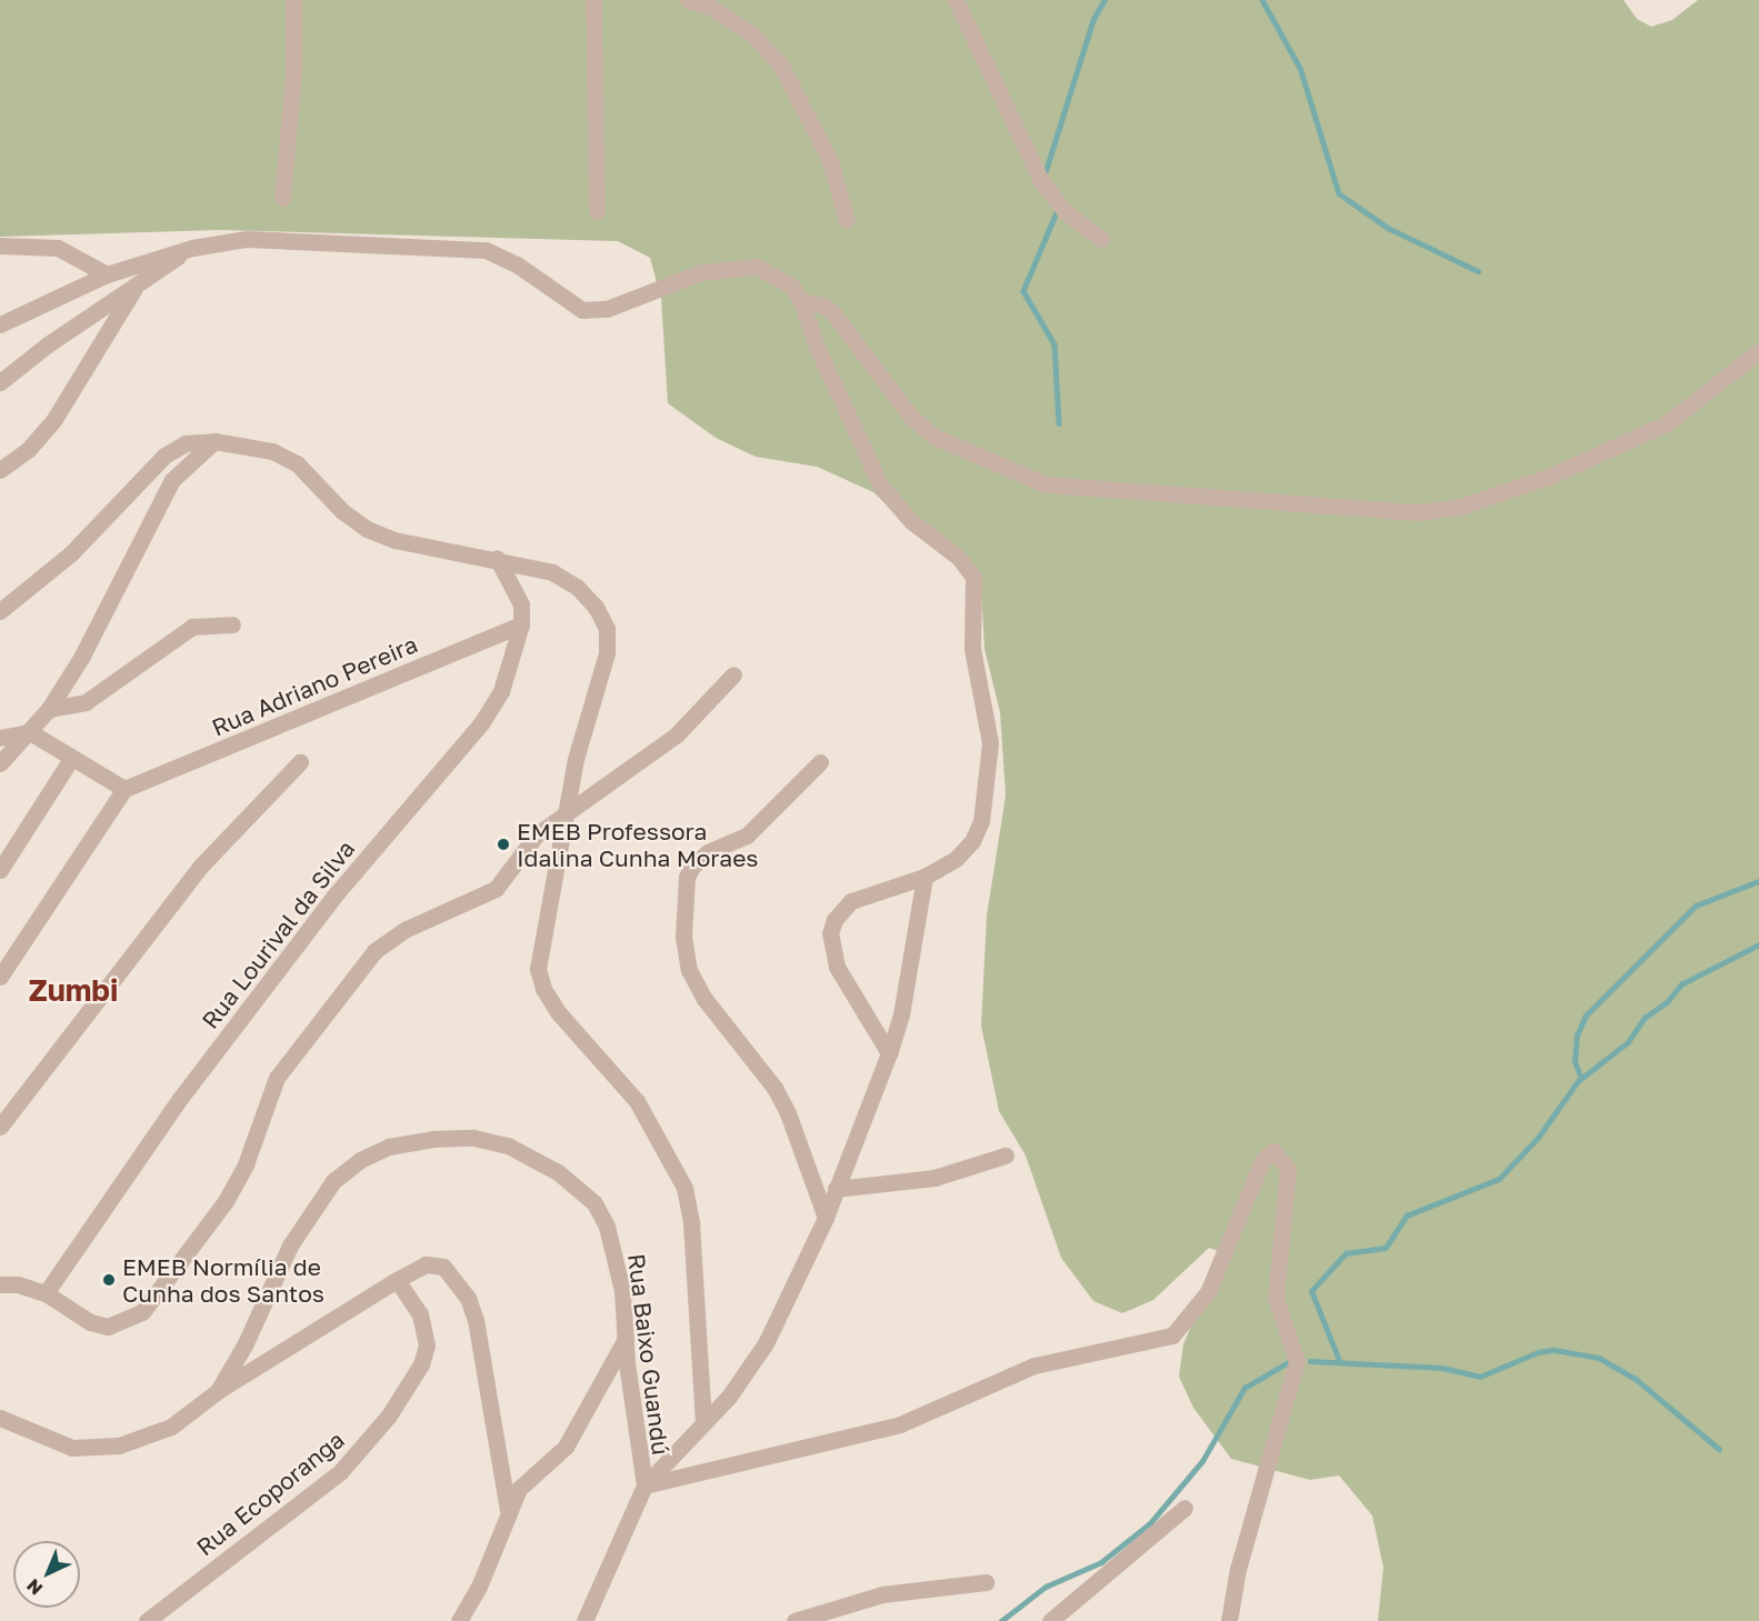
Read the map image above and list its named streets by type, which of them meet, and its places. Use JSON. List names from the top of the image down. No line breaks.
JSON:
{"streets":{"street":["Rua Adriano Pereira","Rua Lourival da Silva","Rua Baixo Guandú","Rua Ecoporanga"]},"crossings":[["Rua Adriano Pereira","Rua Lourival da Silva"]],"districts":["Zumbi"],"places":["EMEB Professora Idalina Cunha Moraes","EMEB Normília de Cunha dos Santos"],"north":"bottom left"}
